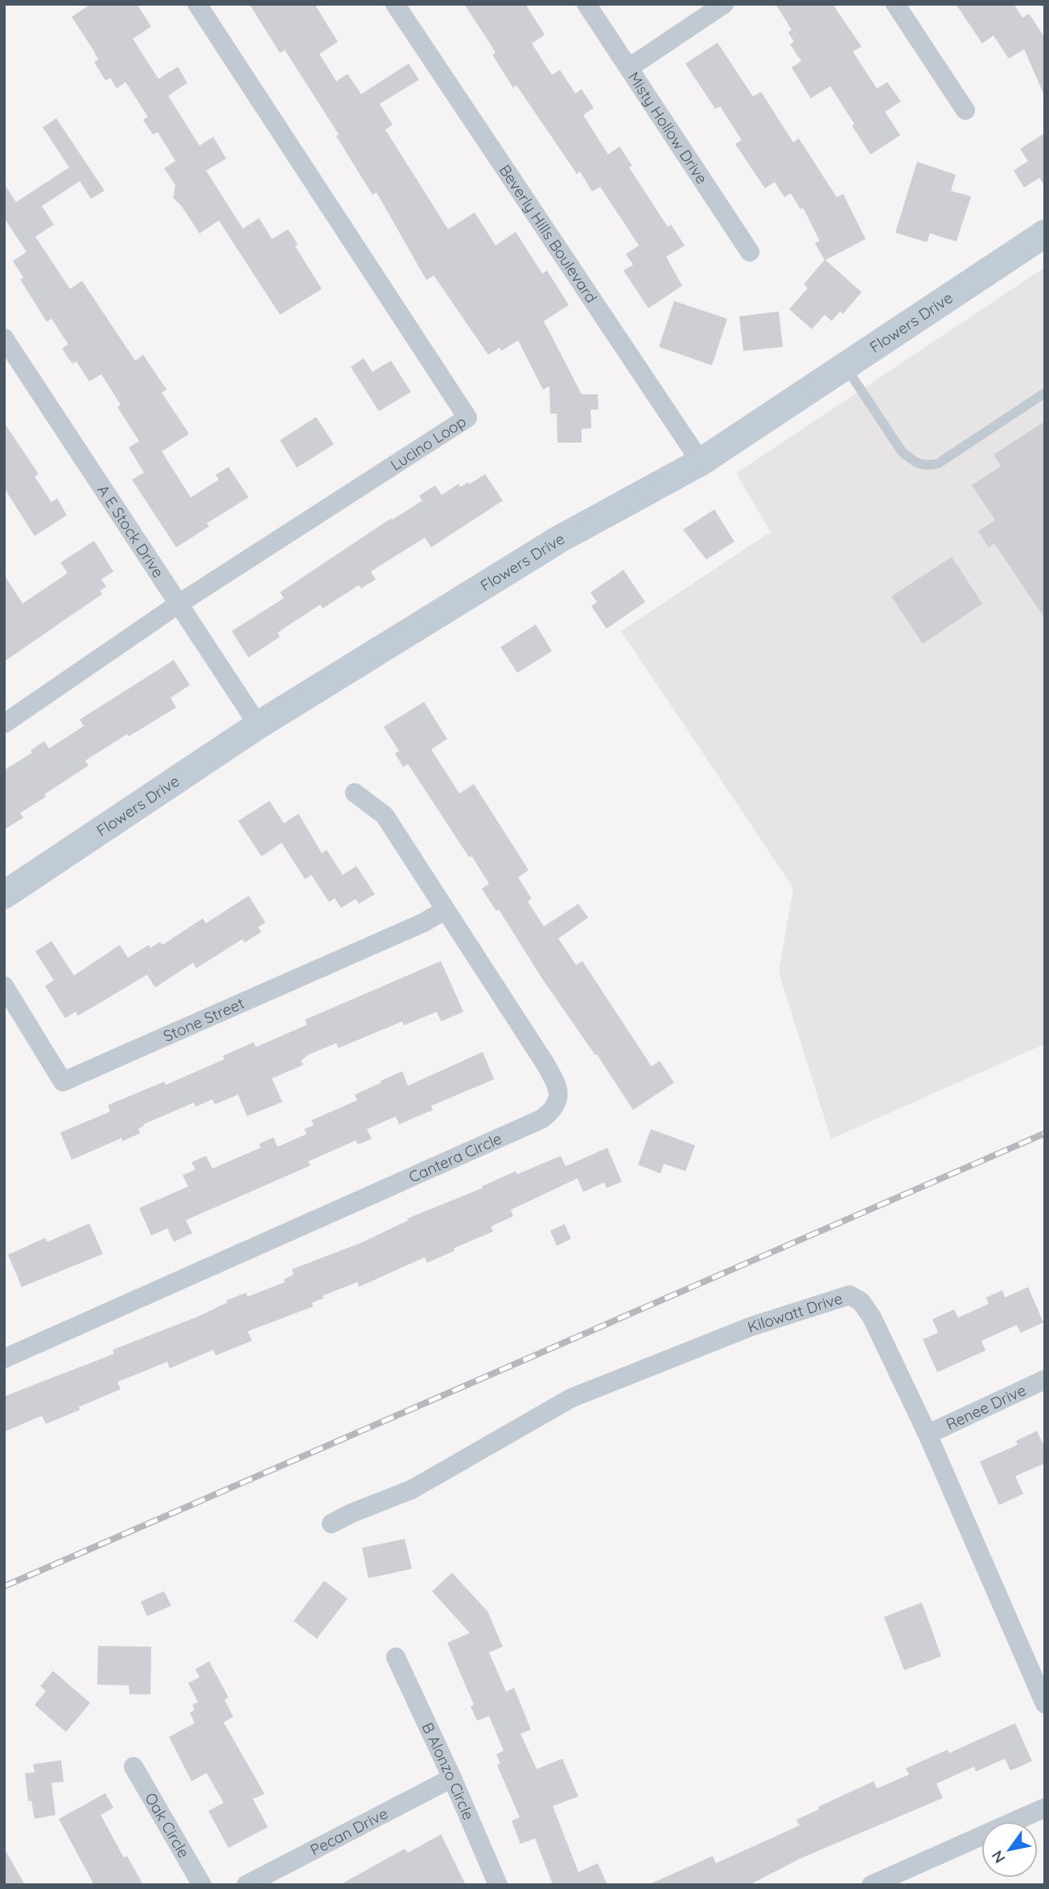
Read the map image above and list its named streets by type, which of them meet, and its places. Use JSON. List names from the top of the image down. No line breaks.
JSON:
{"streets":{"street":["Misty Hollow Drive","Beverly Hills Boulevard","Flowers Drive","Lucino Loop","A E Stock Drive","Stone Street","Cantera Circle","Kilowatt Drive","Renee Drive","B Alonzo Circle","Oak Circle","Pecan Drive"]},"crossings":[["Beverly Hills Boulevard","Flowers Drive"],["Flowers Drive","A E Stock Drive"],["Lucino Loop","A E Stock Drive"],["Stone Street","Cantera Circle"],["Kilowatt Drive","Renee Drive"],["B Alonzo Circle","Pecan Drive"]],"north":"bottom left"}
